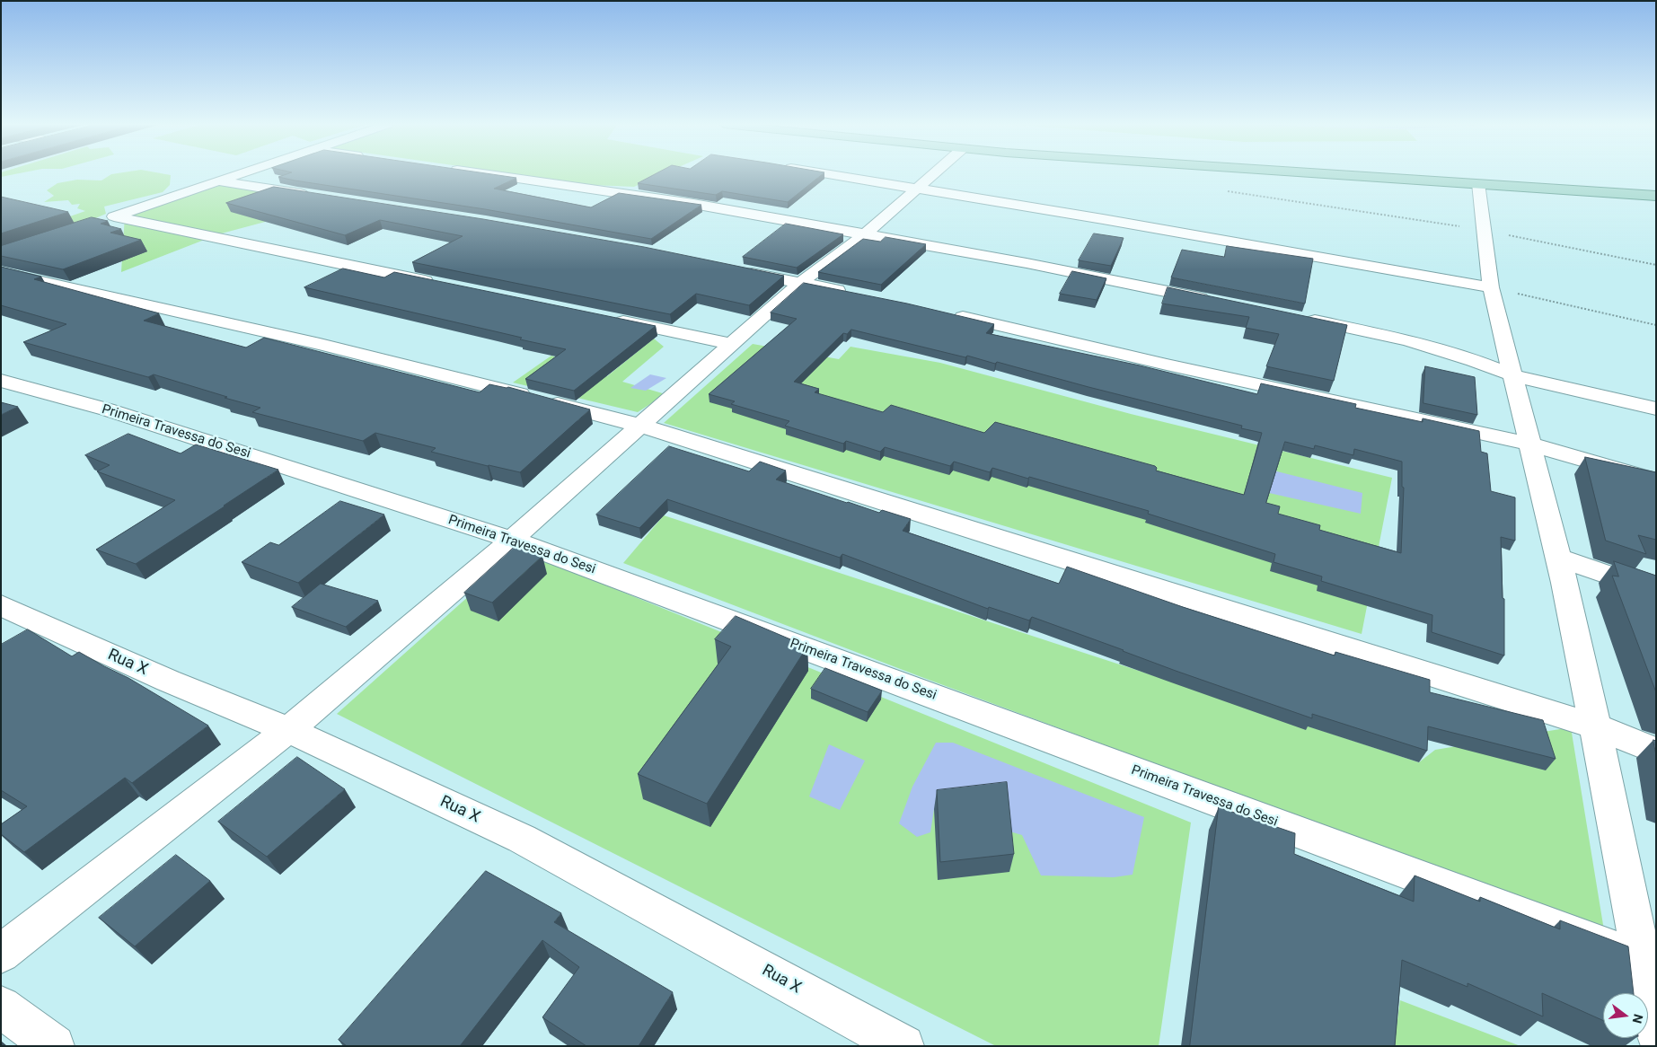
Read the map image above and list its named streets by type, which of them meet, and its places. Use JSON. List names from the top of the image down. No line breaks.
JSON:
{"streets":{"street":["Primeira Travessa do Sesi","Rua X"]},"north":"right"}
